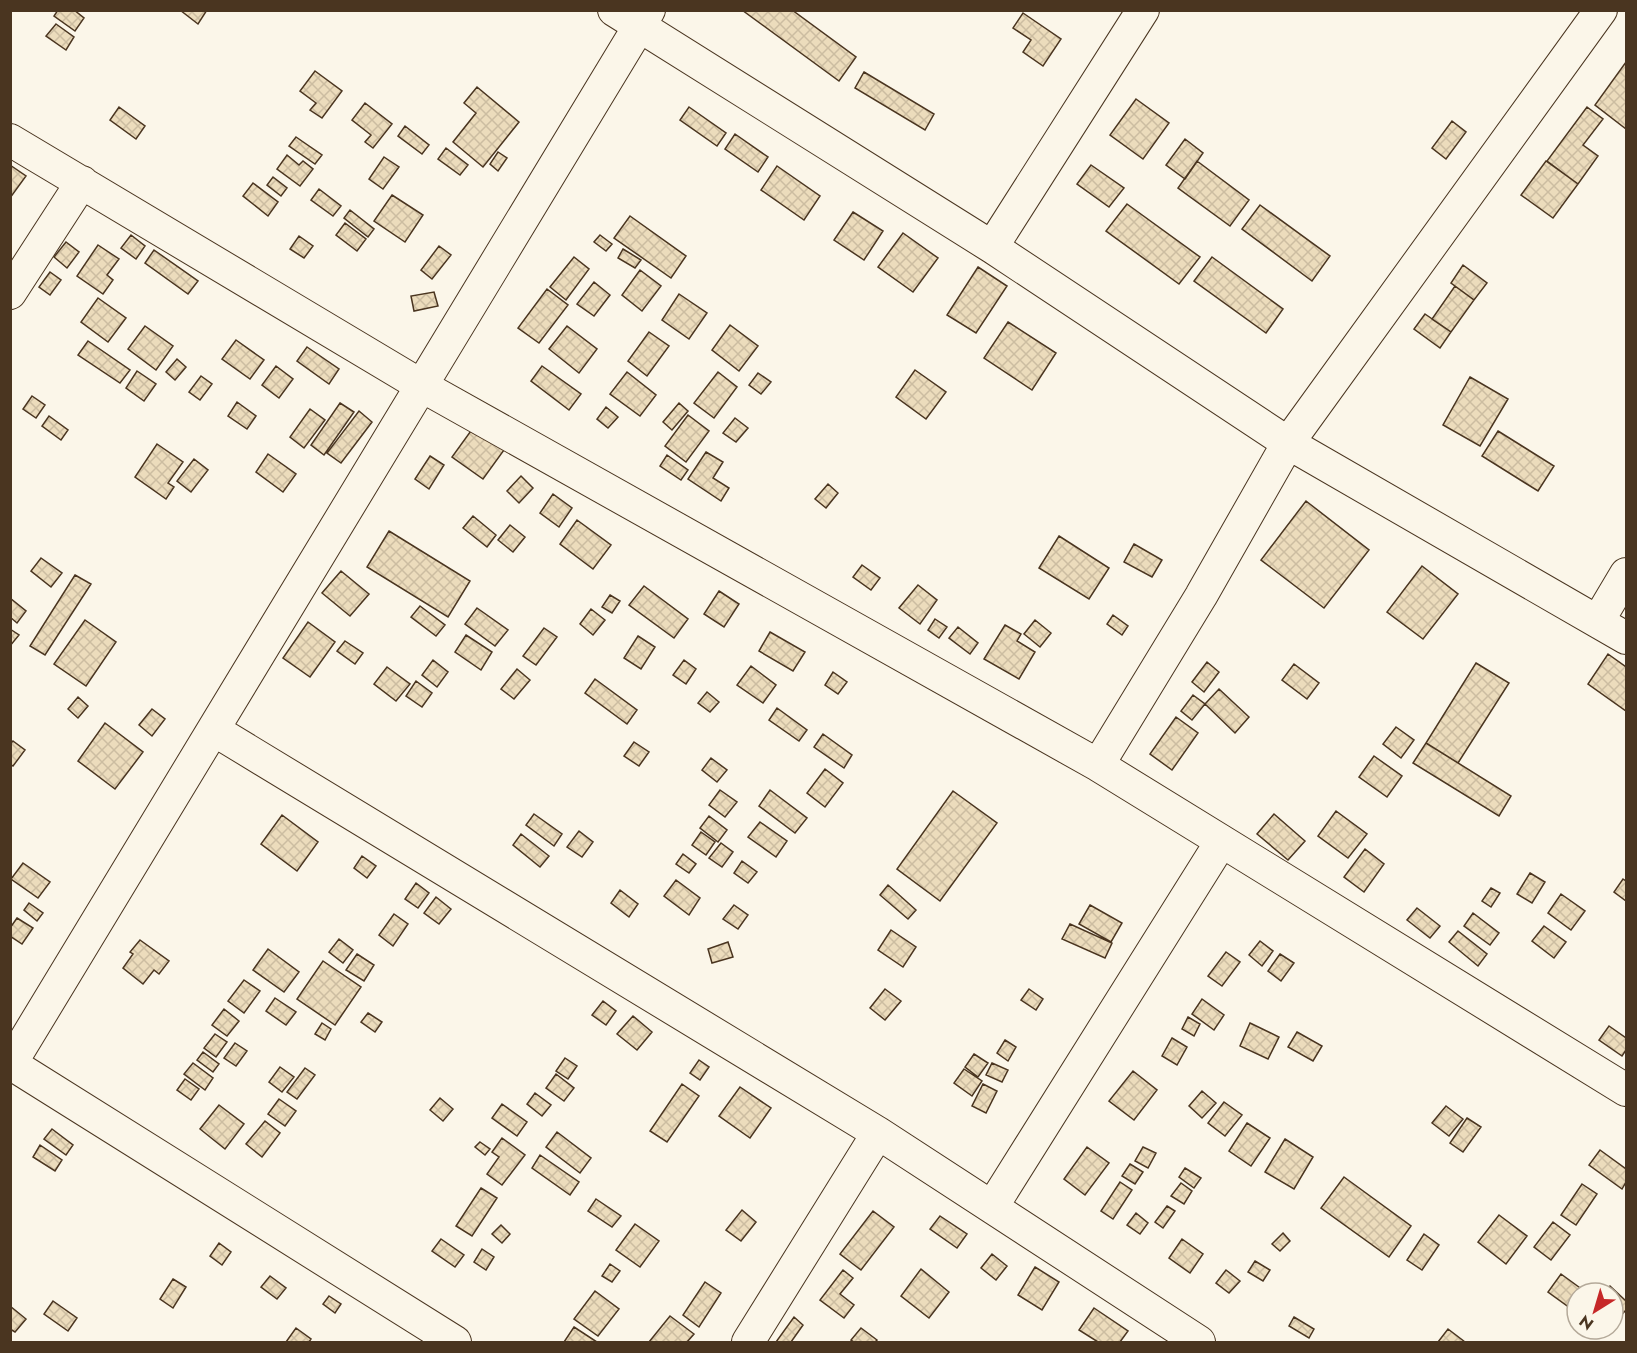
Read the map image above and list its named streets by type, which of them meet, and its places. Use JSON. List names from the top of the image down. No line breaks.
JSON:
{"north":"bottom left"}
